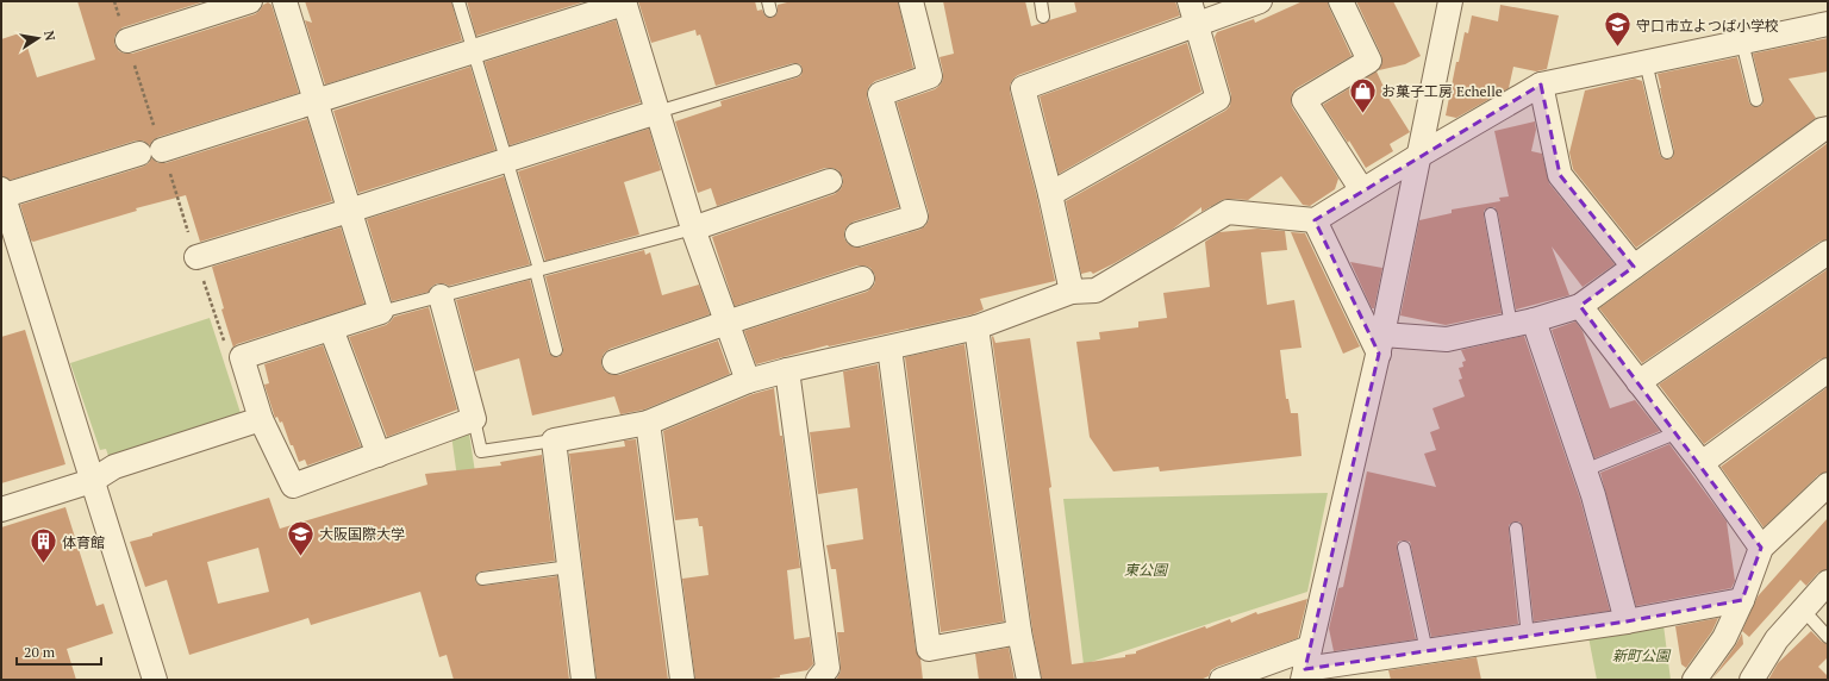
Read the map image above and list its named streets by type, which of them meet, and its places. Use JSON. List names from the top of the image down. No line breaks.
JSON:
{"parks":["東公園","新町公園"],"places":{"school or university":["守口市立よつば小学校","大阪国際大学"],"shop":["お菓子工房 Echelle"],"building":["体育館"]},"scale_bar":"20 m","north":"right"}
